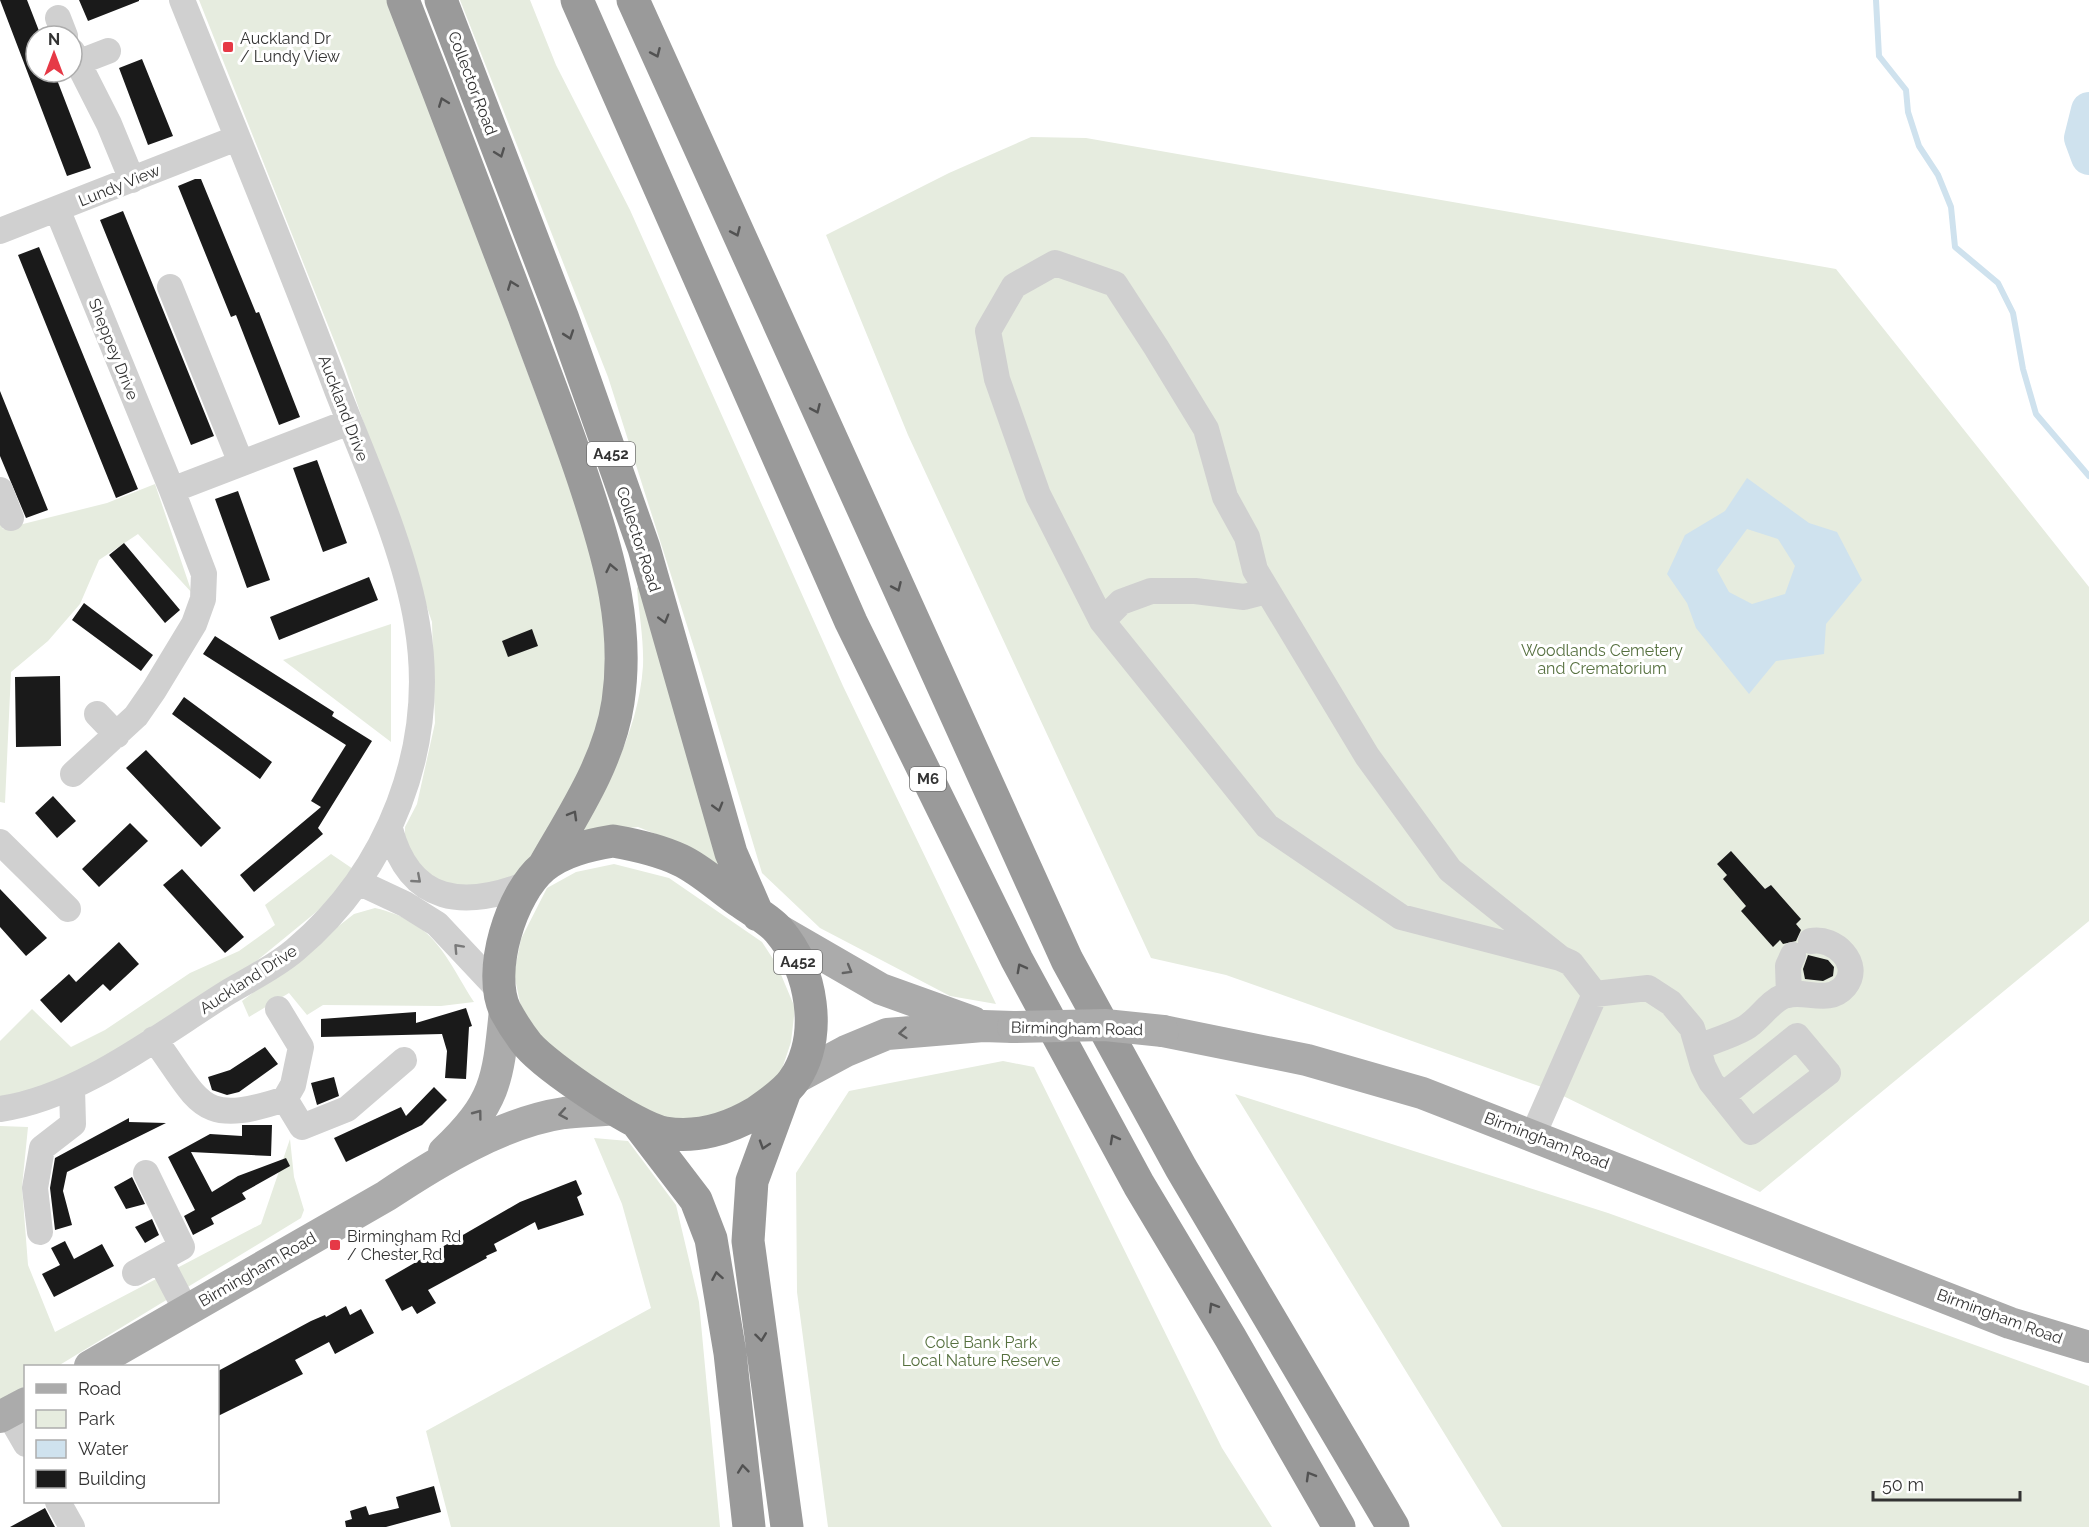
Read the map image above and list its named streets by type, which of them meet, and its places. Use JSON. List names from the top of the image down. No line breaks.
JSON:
{"streets":{"highway":["Collector Road","A452","M6"],"main road":["Birmingham Road"],"street":["Lundy View","Sheppey Drive","Auckland Drive"]},"crossings":[["Collector Road","A452"],["Collector Road","Birmingham Road"],["Lundy View","Sheppey Drive"],["Lundy View","Auckland Drive"],["A452","Birmingham Road"]],"parks":["Woodlands Cemetery and Crematorium","Cole Bank Park Local Nature Reserve"],"places":{"transit":["Auckland Dr / Lundy View","Birmingham Rd / Chester Rd"]},"legend":["Road","Park","Water","Building"],"scale_bar":"50 m","north":"top"}
